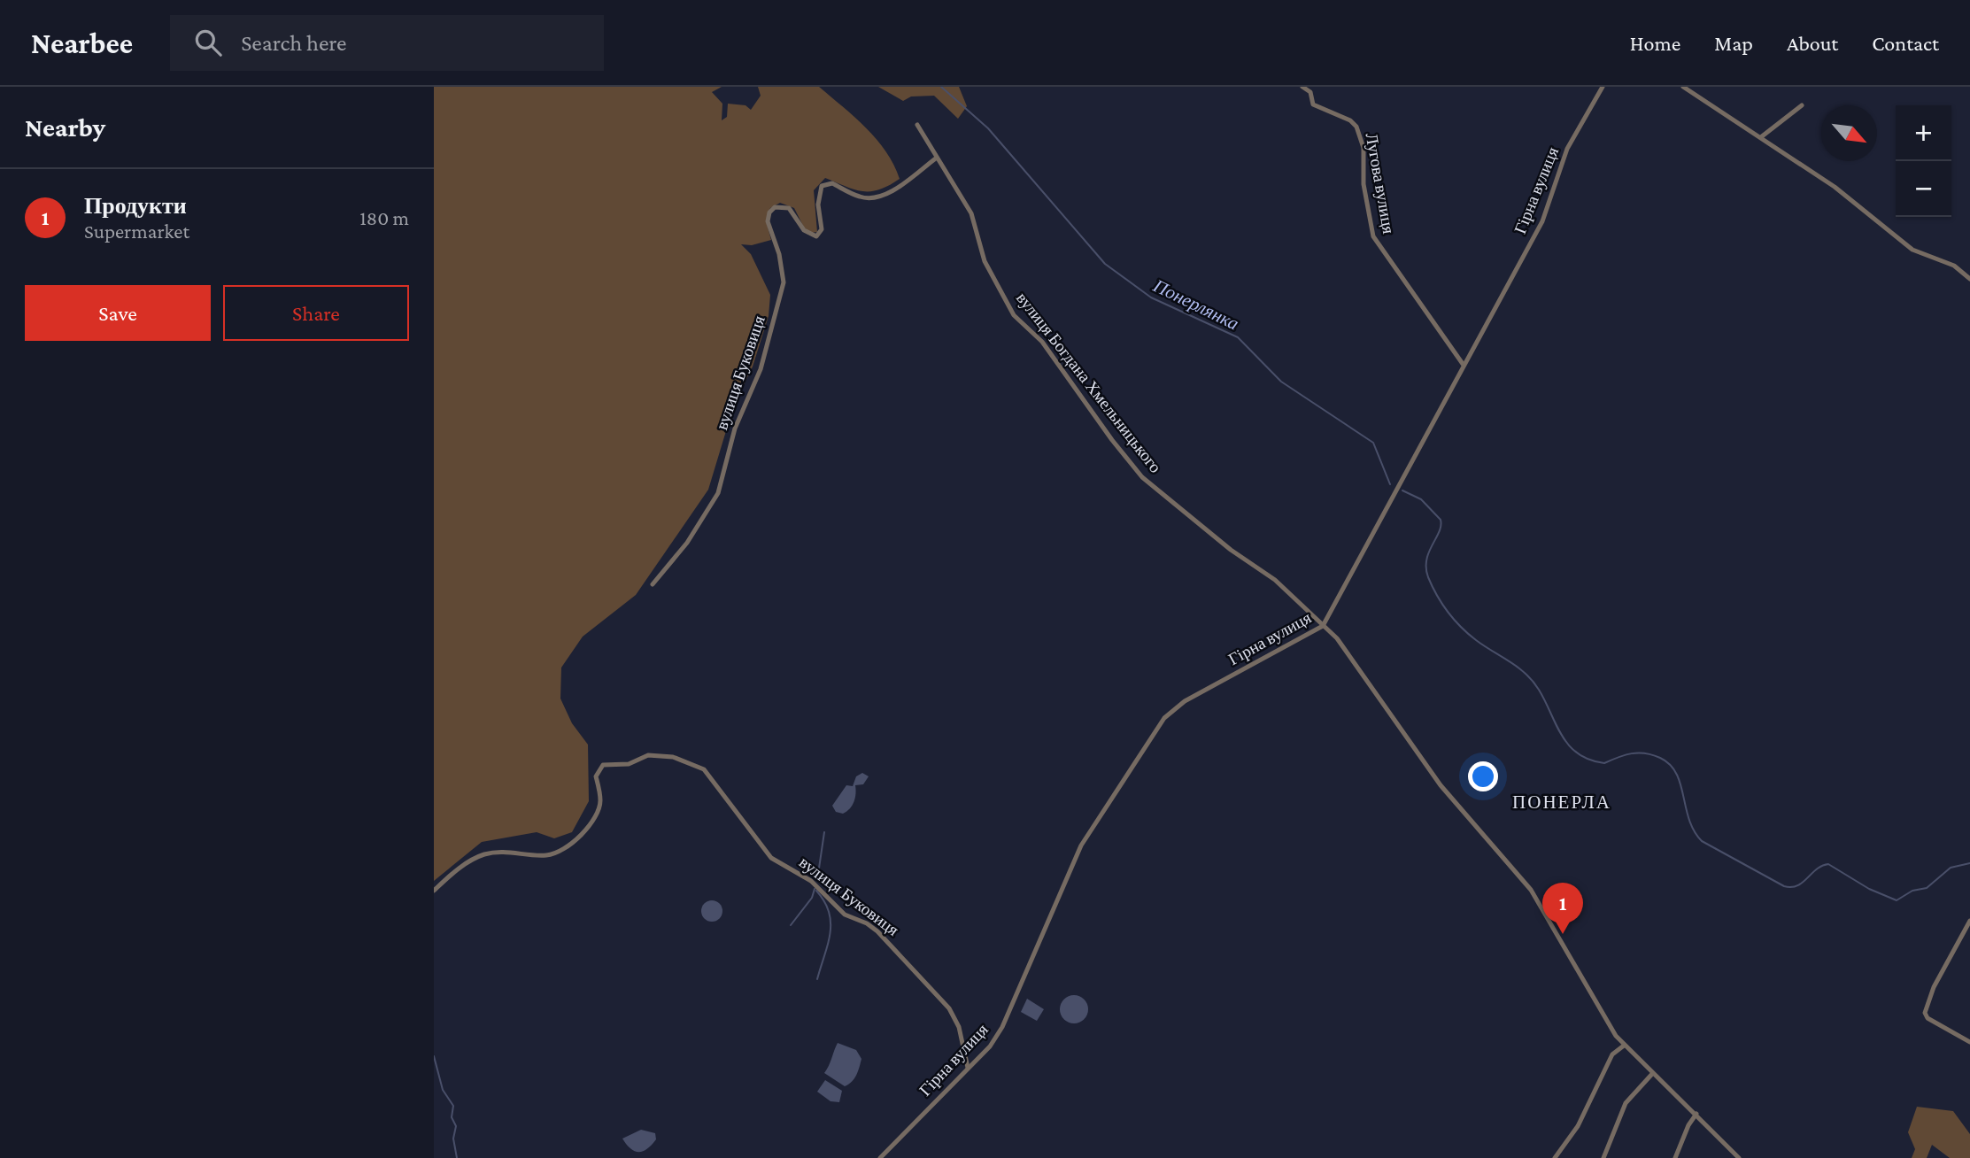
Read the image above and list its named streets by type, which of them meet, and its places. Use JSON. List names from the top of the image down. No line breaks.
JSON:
{"streets":{"street":["Лугова вулиця","Гірна вулиця","вулиця Буковиця","вулиця Богдана Хмельницького"]},"crossings":[["Лугова вулиця","Гірна вулиця"],["Гірна вулиця","вулиця Буковиця"],["Гірна вулиця","вулиця Богдана Хмельницького"],["вулиця Буковиця","вулиця Богдана Хмельницького"]],"districts":["ПОНЕРЛА"],"water":["Понерлянка"],"north":"bottom right","page":{"header":"Nearbee","search":"Search here","nav":["Home","Map","About","Contact"],"heading":"Nearby","map_buttons":["+","−"],"list":[{"mark":"1","name":"Продукти","note":"Supermarket","value":"180 m"}],"buttons":["Save","Share"],"pins":"1"}}
